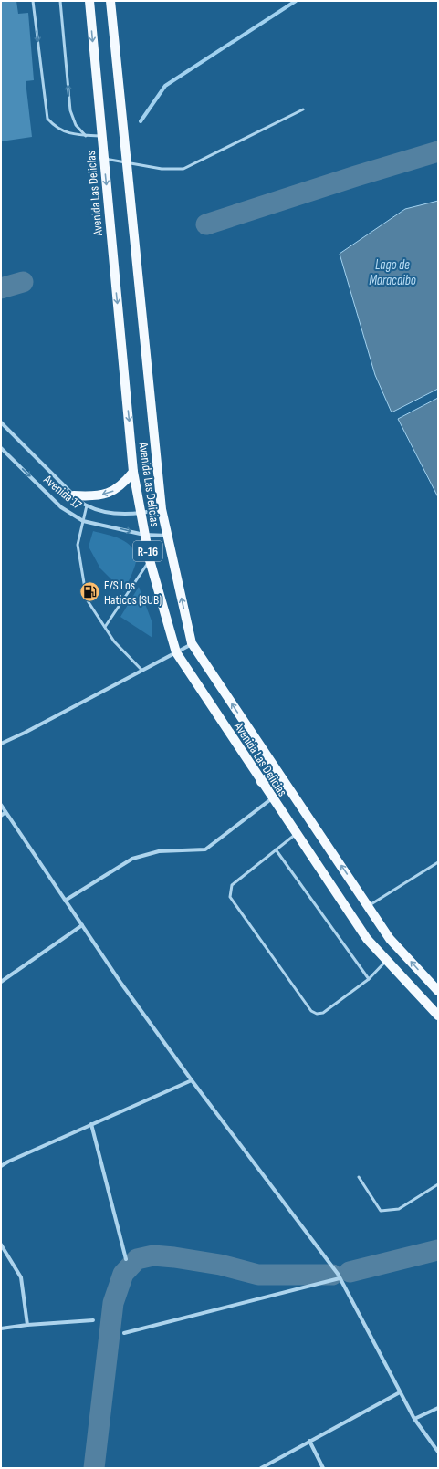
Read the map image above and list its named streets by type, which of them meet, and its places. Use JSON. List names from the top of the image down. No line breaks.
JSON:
{"streets":{"main road":["Avenida Las Delicias","R-16"],"street":["Avenida 17"]},"crossings":[["Avenida Las Delicias","Avenida 17"]],"water":["Lago de Maracaibo"],"places":{"fuel station":["E/S Los Haticos (SUB)"]}}
